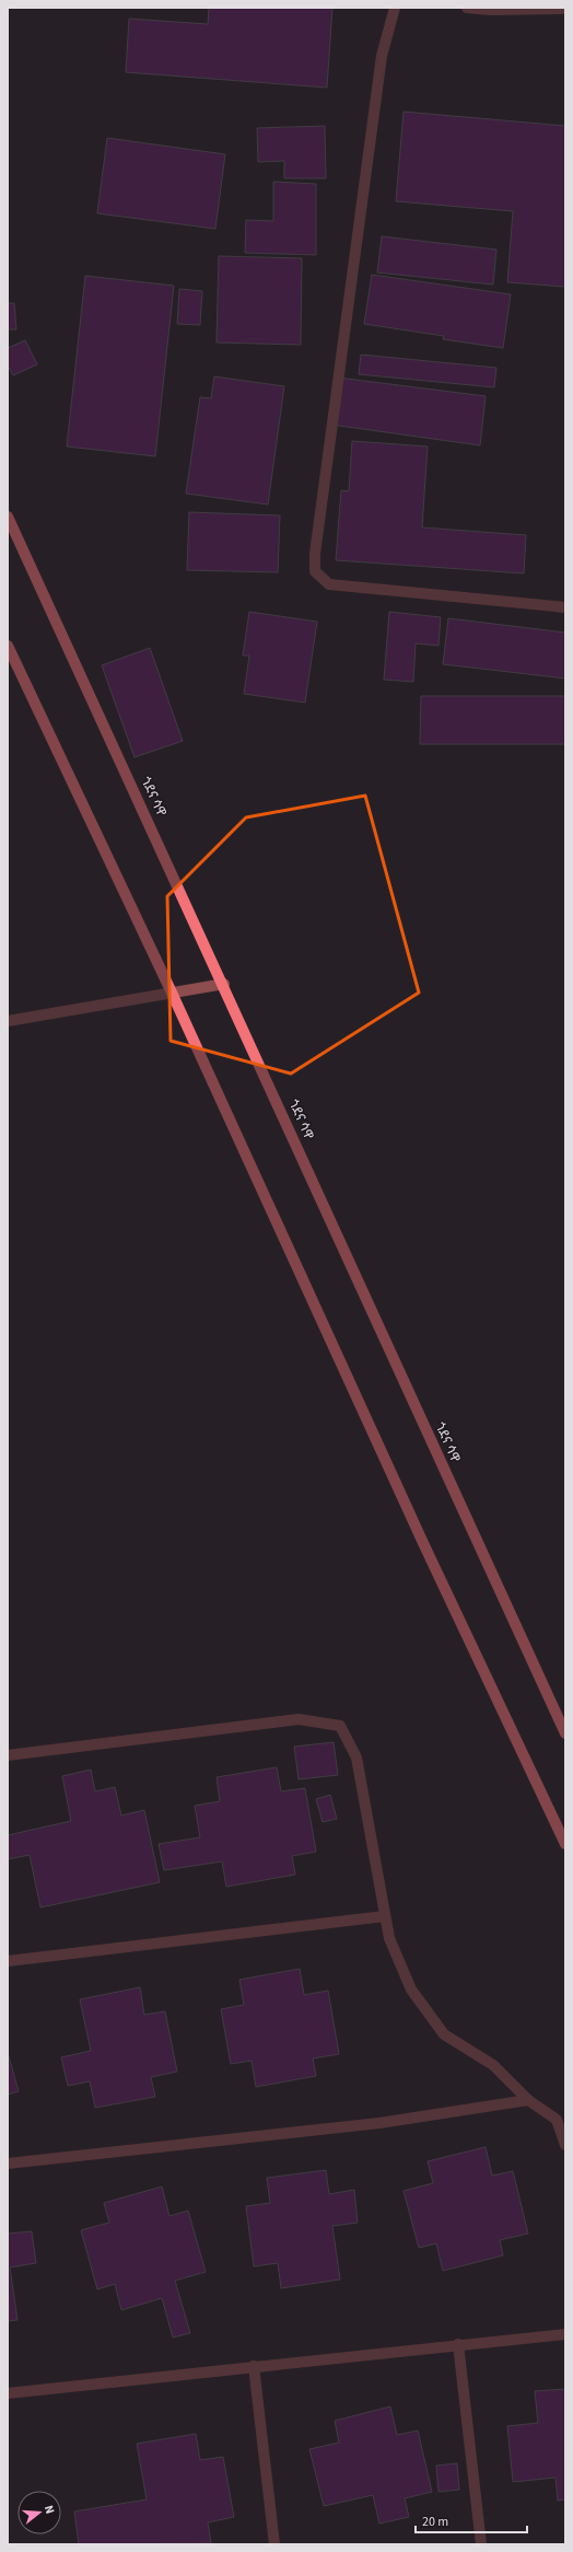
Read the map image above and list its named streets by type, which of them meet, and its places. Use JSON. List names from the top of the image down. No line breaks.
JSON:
{"streets":{"main road":["ጎደና ሳዋ"]},"scale_bar":"20 m","north":"right"}
